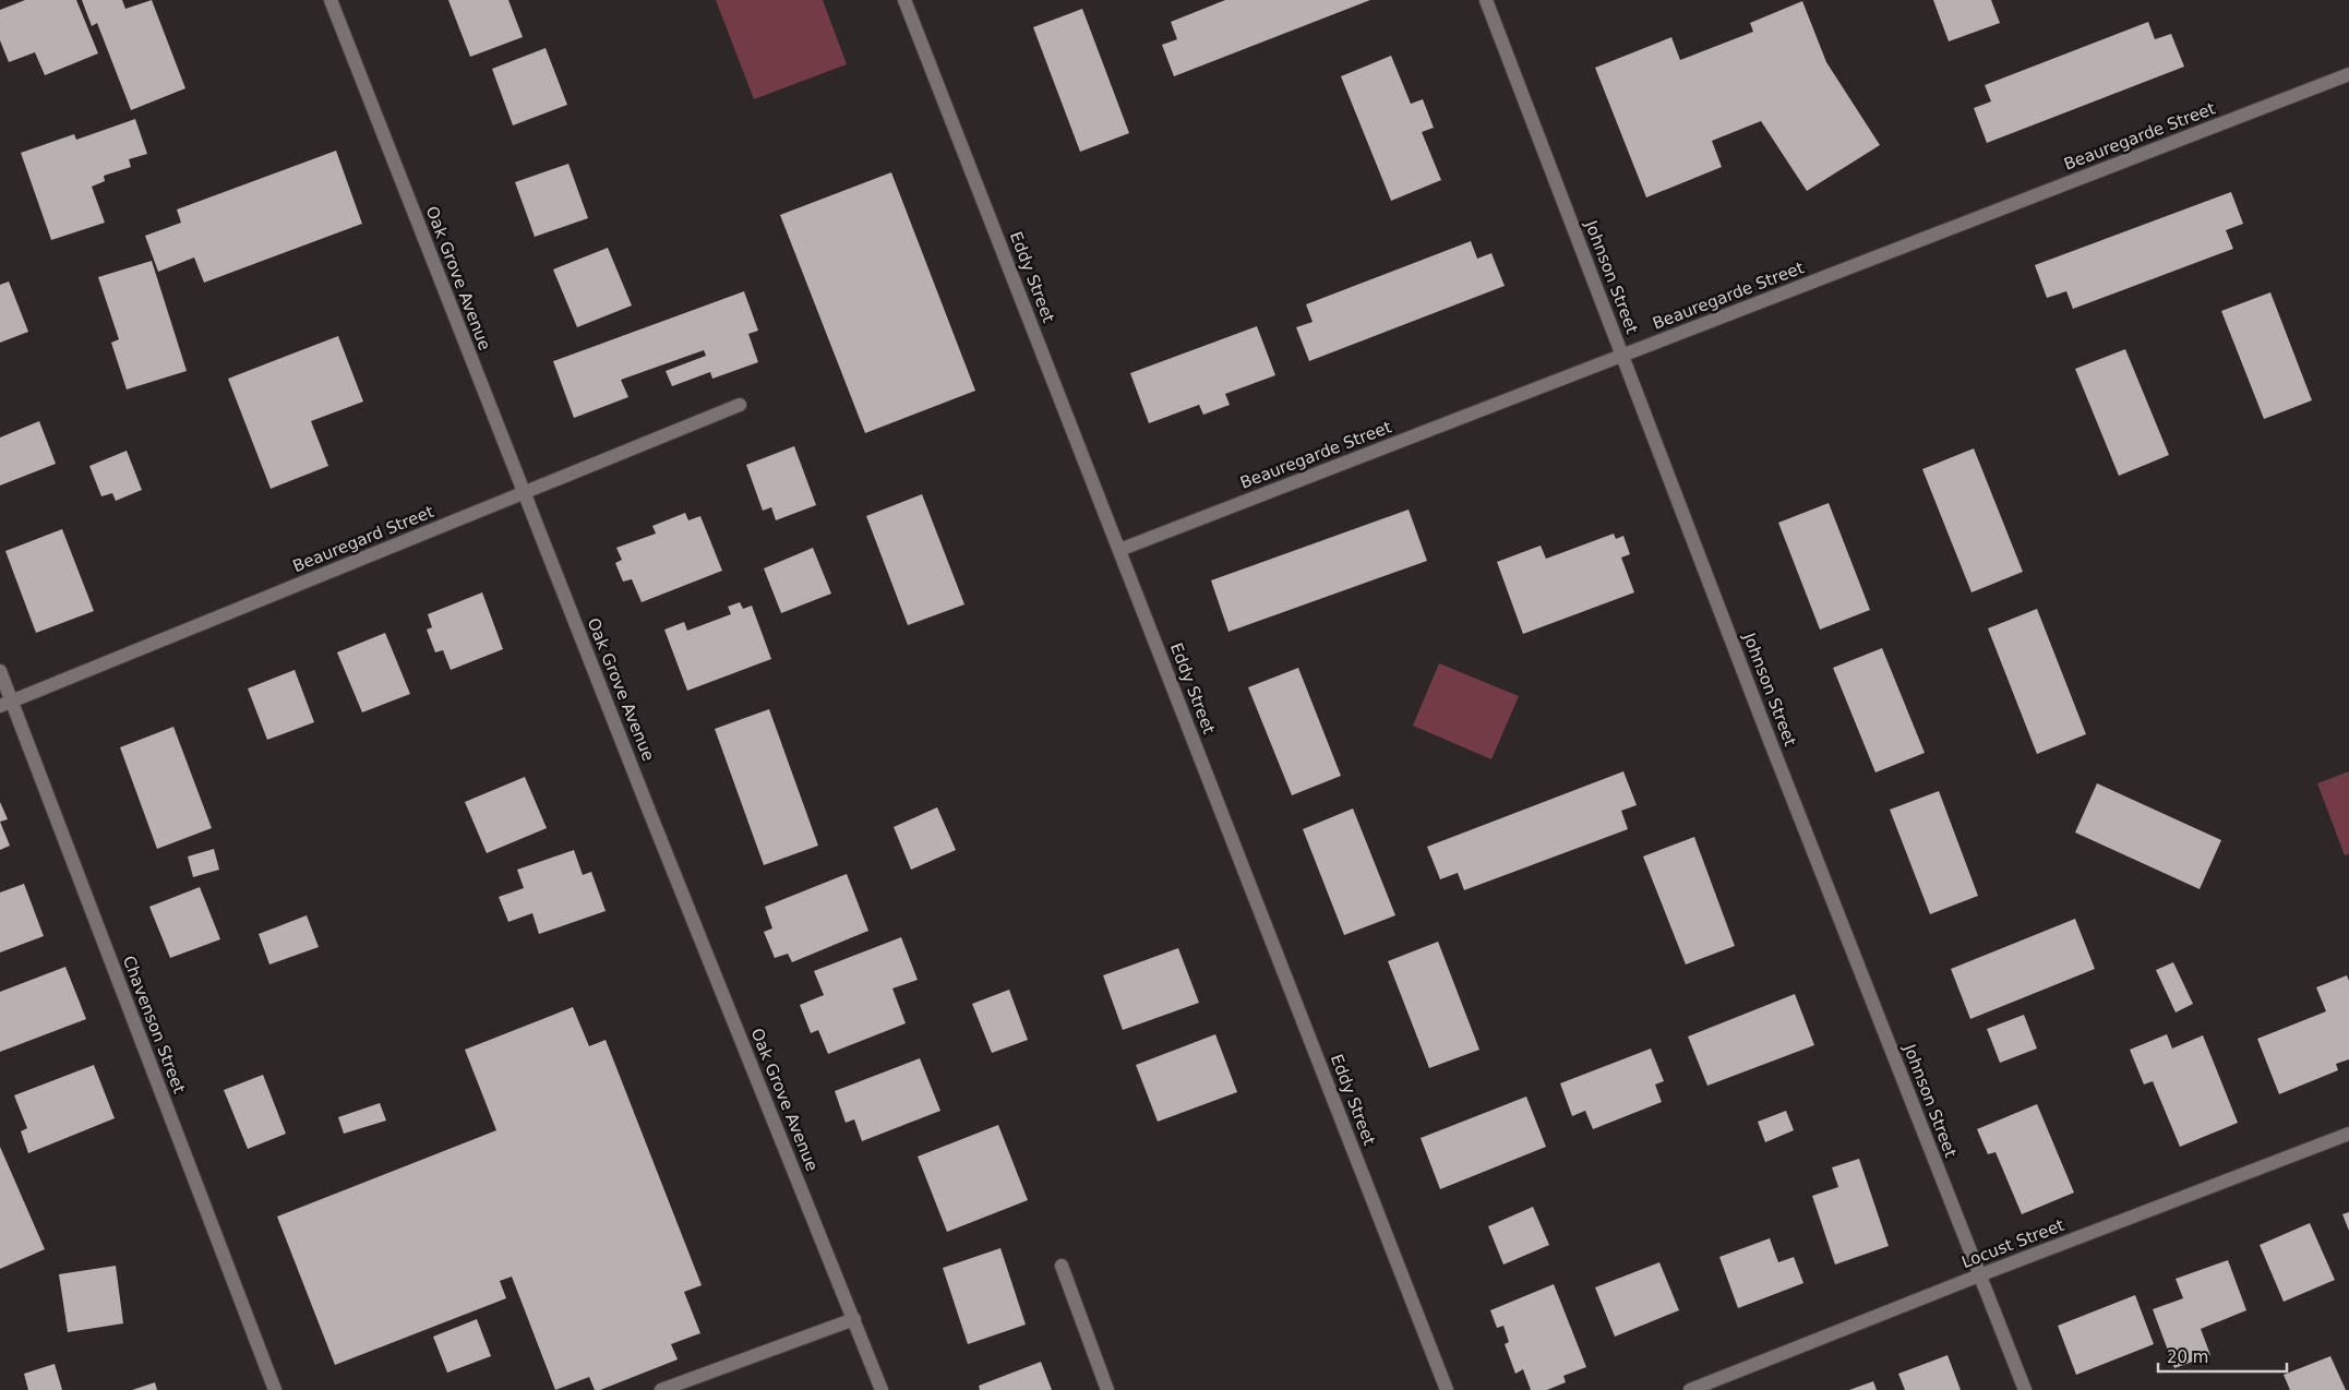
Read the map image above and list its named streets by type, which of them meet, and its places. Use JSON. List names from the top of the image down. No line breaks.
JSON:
{"streets":{"street":["Beauregarde Street","Eddy Street","Johnson Street","Oak Grove Avenue","Beauregard Street","Chavenson Street","Locust Street"]},"crossings":[["Beauregarde Street","Eddy Street"],["Beauregarde Street","Johnson Street"],["Johnson Street","Locust Street"],["Oak Grove Avenue","Beauregard Street"],["Beauregard Street","Chavenson Street"]],"scale_bar":"20 m"}
